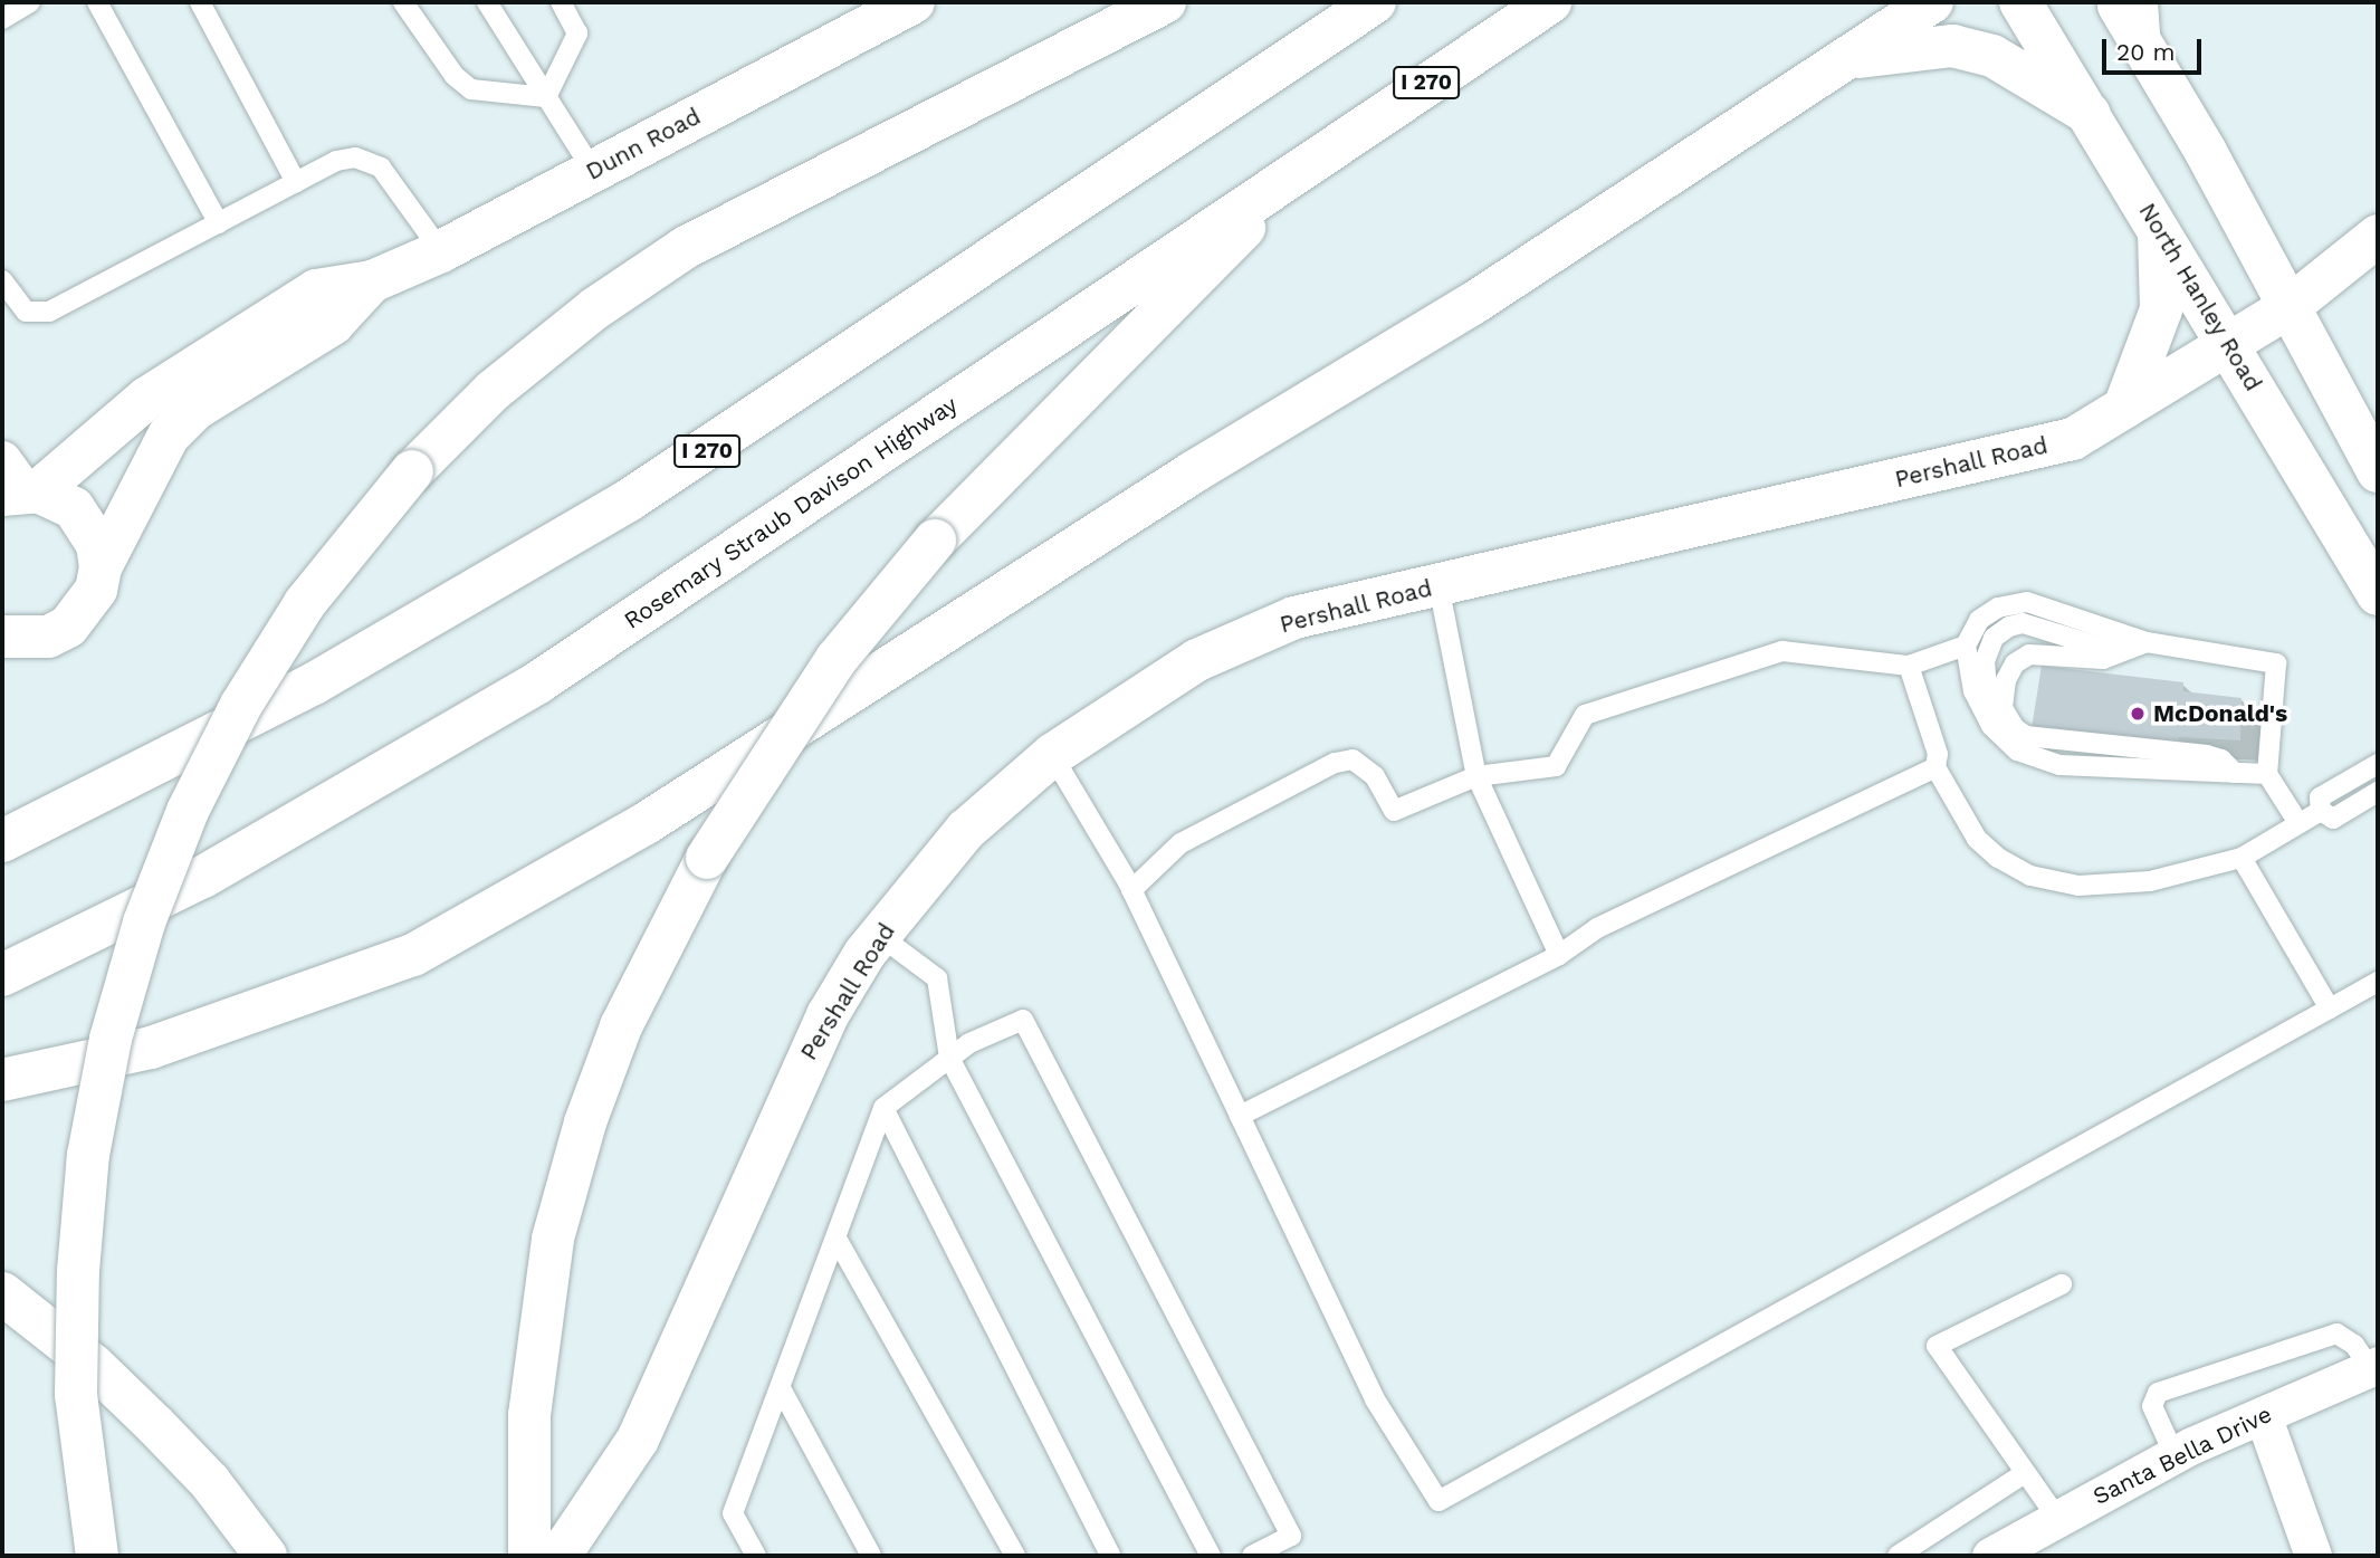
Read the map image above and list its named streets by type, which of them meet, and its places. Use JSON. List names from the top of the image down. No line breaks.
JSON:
{"streets":{"main road":["I 270","Dunn Road","North Hanley Road","Pershall Road","Rosemary Straub Davison Highway"],"street":["Santa Bella Drive"]},"crossings":[["North Hanley Road","Pershall Road"]],"places":["McDonald's"],"scale_bar":"20 m"}
